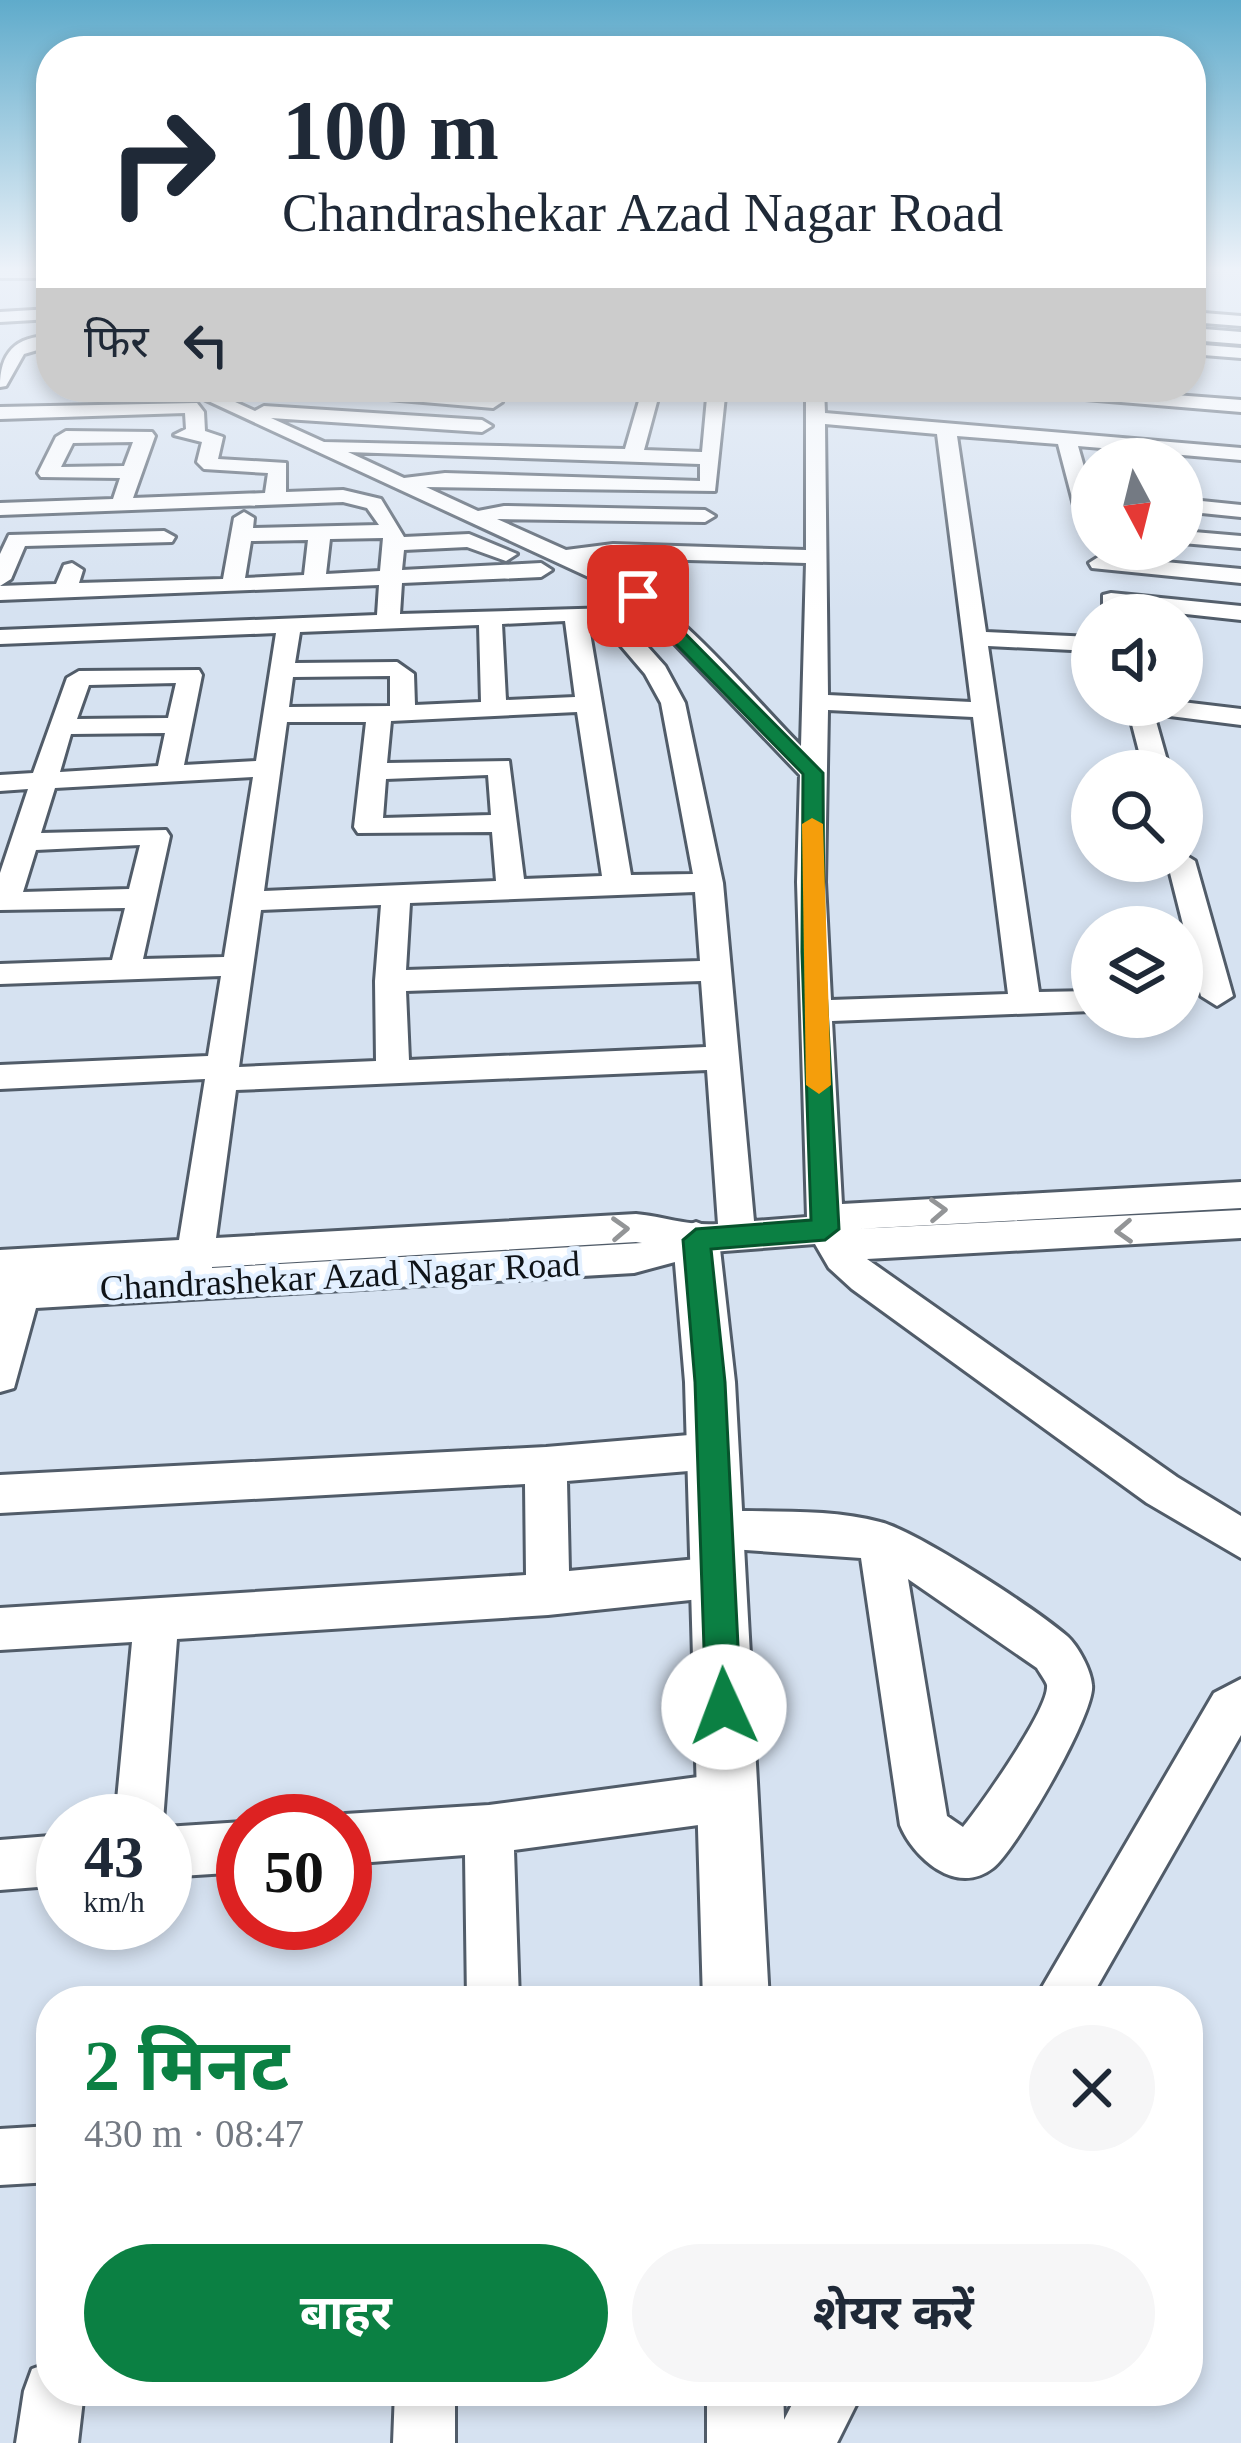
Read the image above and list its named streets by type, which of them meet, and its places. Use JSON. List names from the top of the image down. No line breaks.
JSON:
{"streets":{"street":["Chandrashekar Azad Nagar Road"]},"north":"bottom","page":{"turn":["100 m","Chandrashekar Azad Nagar Road"],"then":"फिर","speed":"43 km/h","limit":"50","heading":["2 मिनट","430 m · 08:47"],"buttons":["बाहर","शेयर करें"]}}
